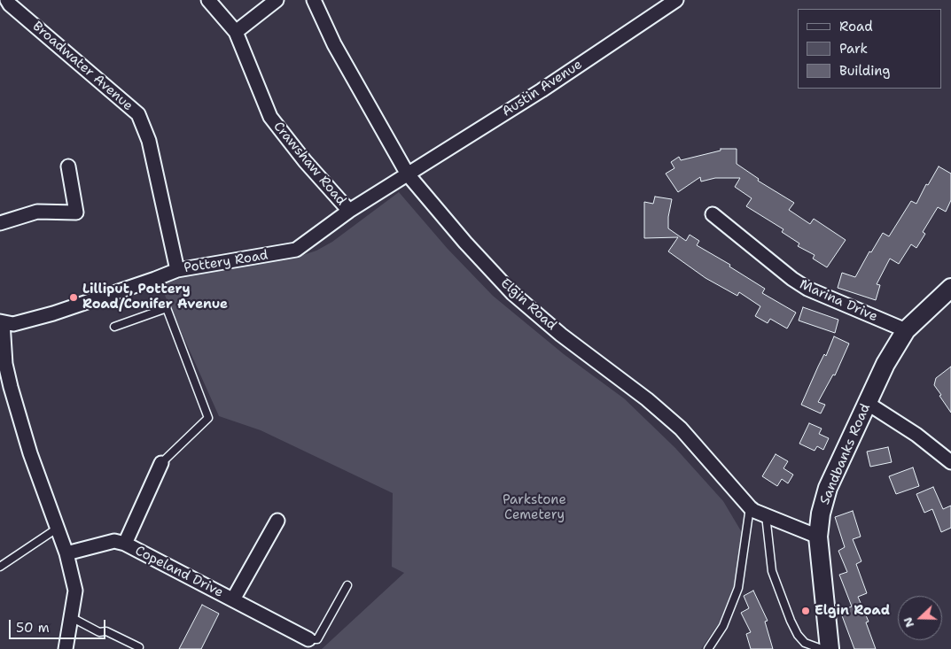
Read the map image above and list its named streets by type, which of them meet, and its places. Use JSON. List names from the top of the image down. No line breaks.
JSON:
{"streets":{"main road":["Sandbanks Road"],"street":["Broadwater Avenue","Austin Avenue","Crawshaw Road","Pottery Road","Marina Drive","Elgin Road","Copeland Drive"]},"crossings":[["Broadwater Avenue","Pottery Road"],["Austin Avenue","Pottery Road"],["Austin Avenue","Elgin Road"],["Crawshaw Road","Pottery Road"],["Pottery Road","Elgin Road"],["Pottery Road","Copeland Drive"],["Marina Drive","Sandbanks Road"],["Elgin Road","Sandbanks Road"]],"parks":["Parkstone Cemetery"],"places":["Lilliput, Pottery Road/Conifer Avenue","Elgin Road"],"legend":["Road","Park","Building"],"scale_bar":"50 m","north":"left"}
